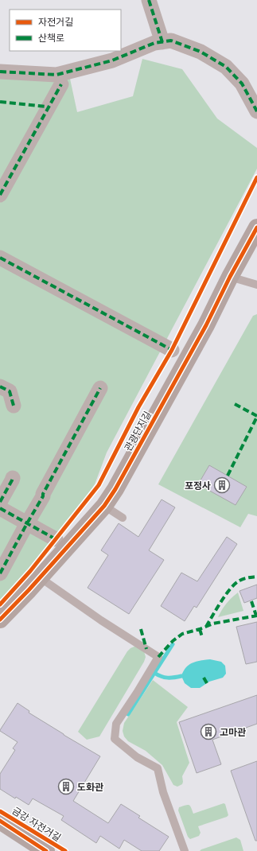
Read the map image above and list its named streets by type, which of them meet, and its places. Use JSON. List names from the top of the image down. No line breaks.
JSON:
{"streets":{"street":["관광단지길"],"cycle path":["금강 자전거길"]},"places":{"building":["포정사","고마관","도화관"]},"legend":["자전거길","산책로"]}
